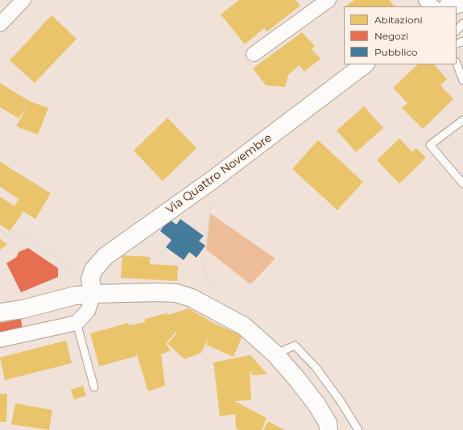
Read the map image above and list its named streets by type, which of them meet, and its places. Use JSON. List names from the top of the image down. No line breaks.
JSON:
{"streets":{"main road":["Via Quattro Novembre"]},"legend":["Abitazioni","Negozi","Pubblico"]}
